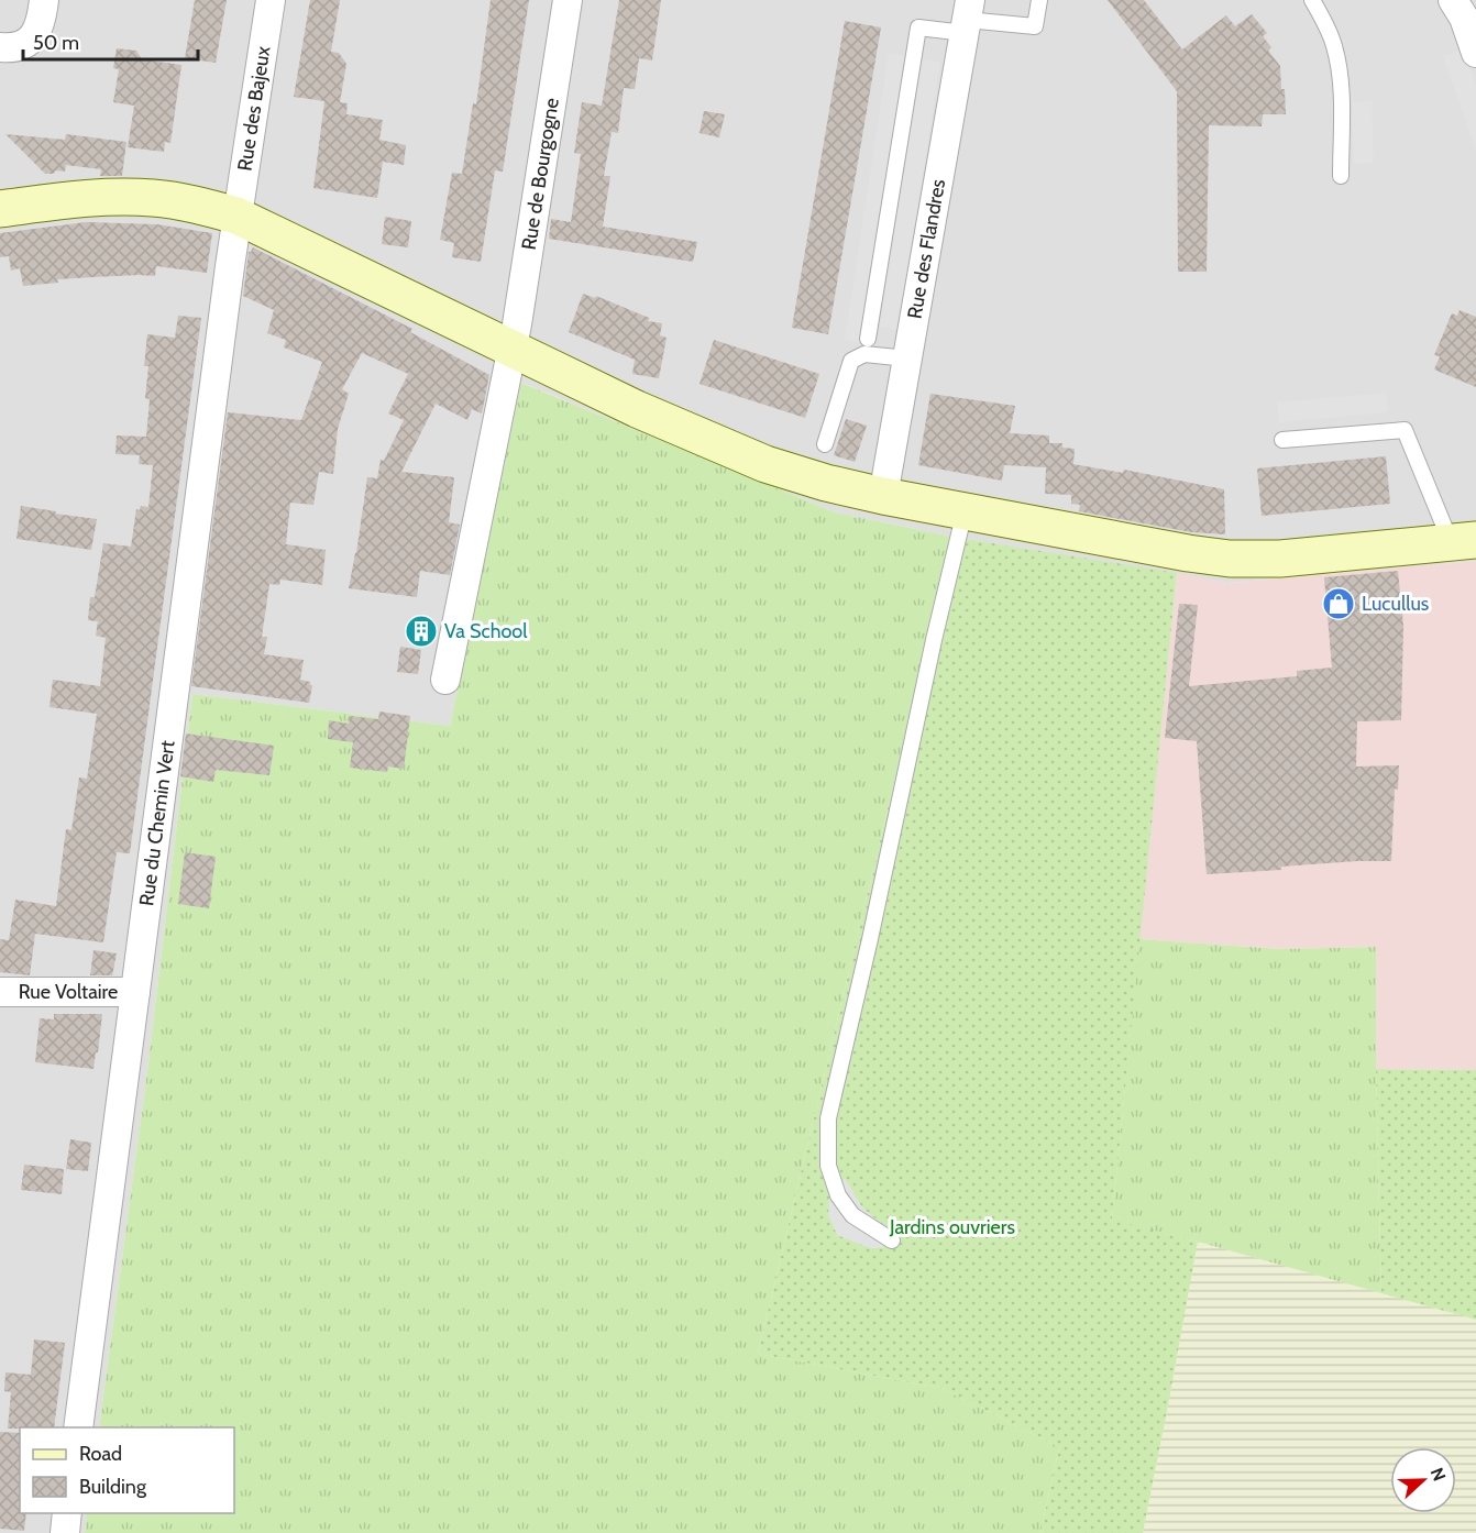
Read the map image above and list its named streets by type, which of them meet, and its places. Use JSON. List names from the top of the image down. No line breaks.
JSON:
{"streets":{"street":["Rue des Bajeux","Rue de Bourgogne","Rue des Flandres","Rue du Chemin Vert","Rue Voltaire"]},"crossings":[["Rue des Bajeux","Rue du Chemin Vert"],["Rue du Chemin Vert","Rue Voltaire"]],"parks":["Jardins ouvriers"],"places":{"shop":["Lucullus"],"building":["Va School"]},"legend":["Road","Building"],"scale_bar":"50 m","north":"right"}
